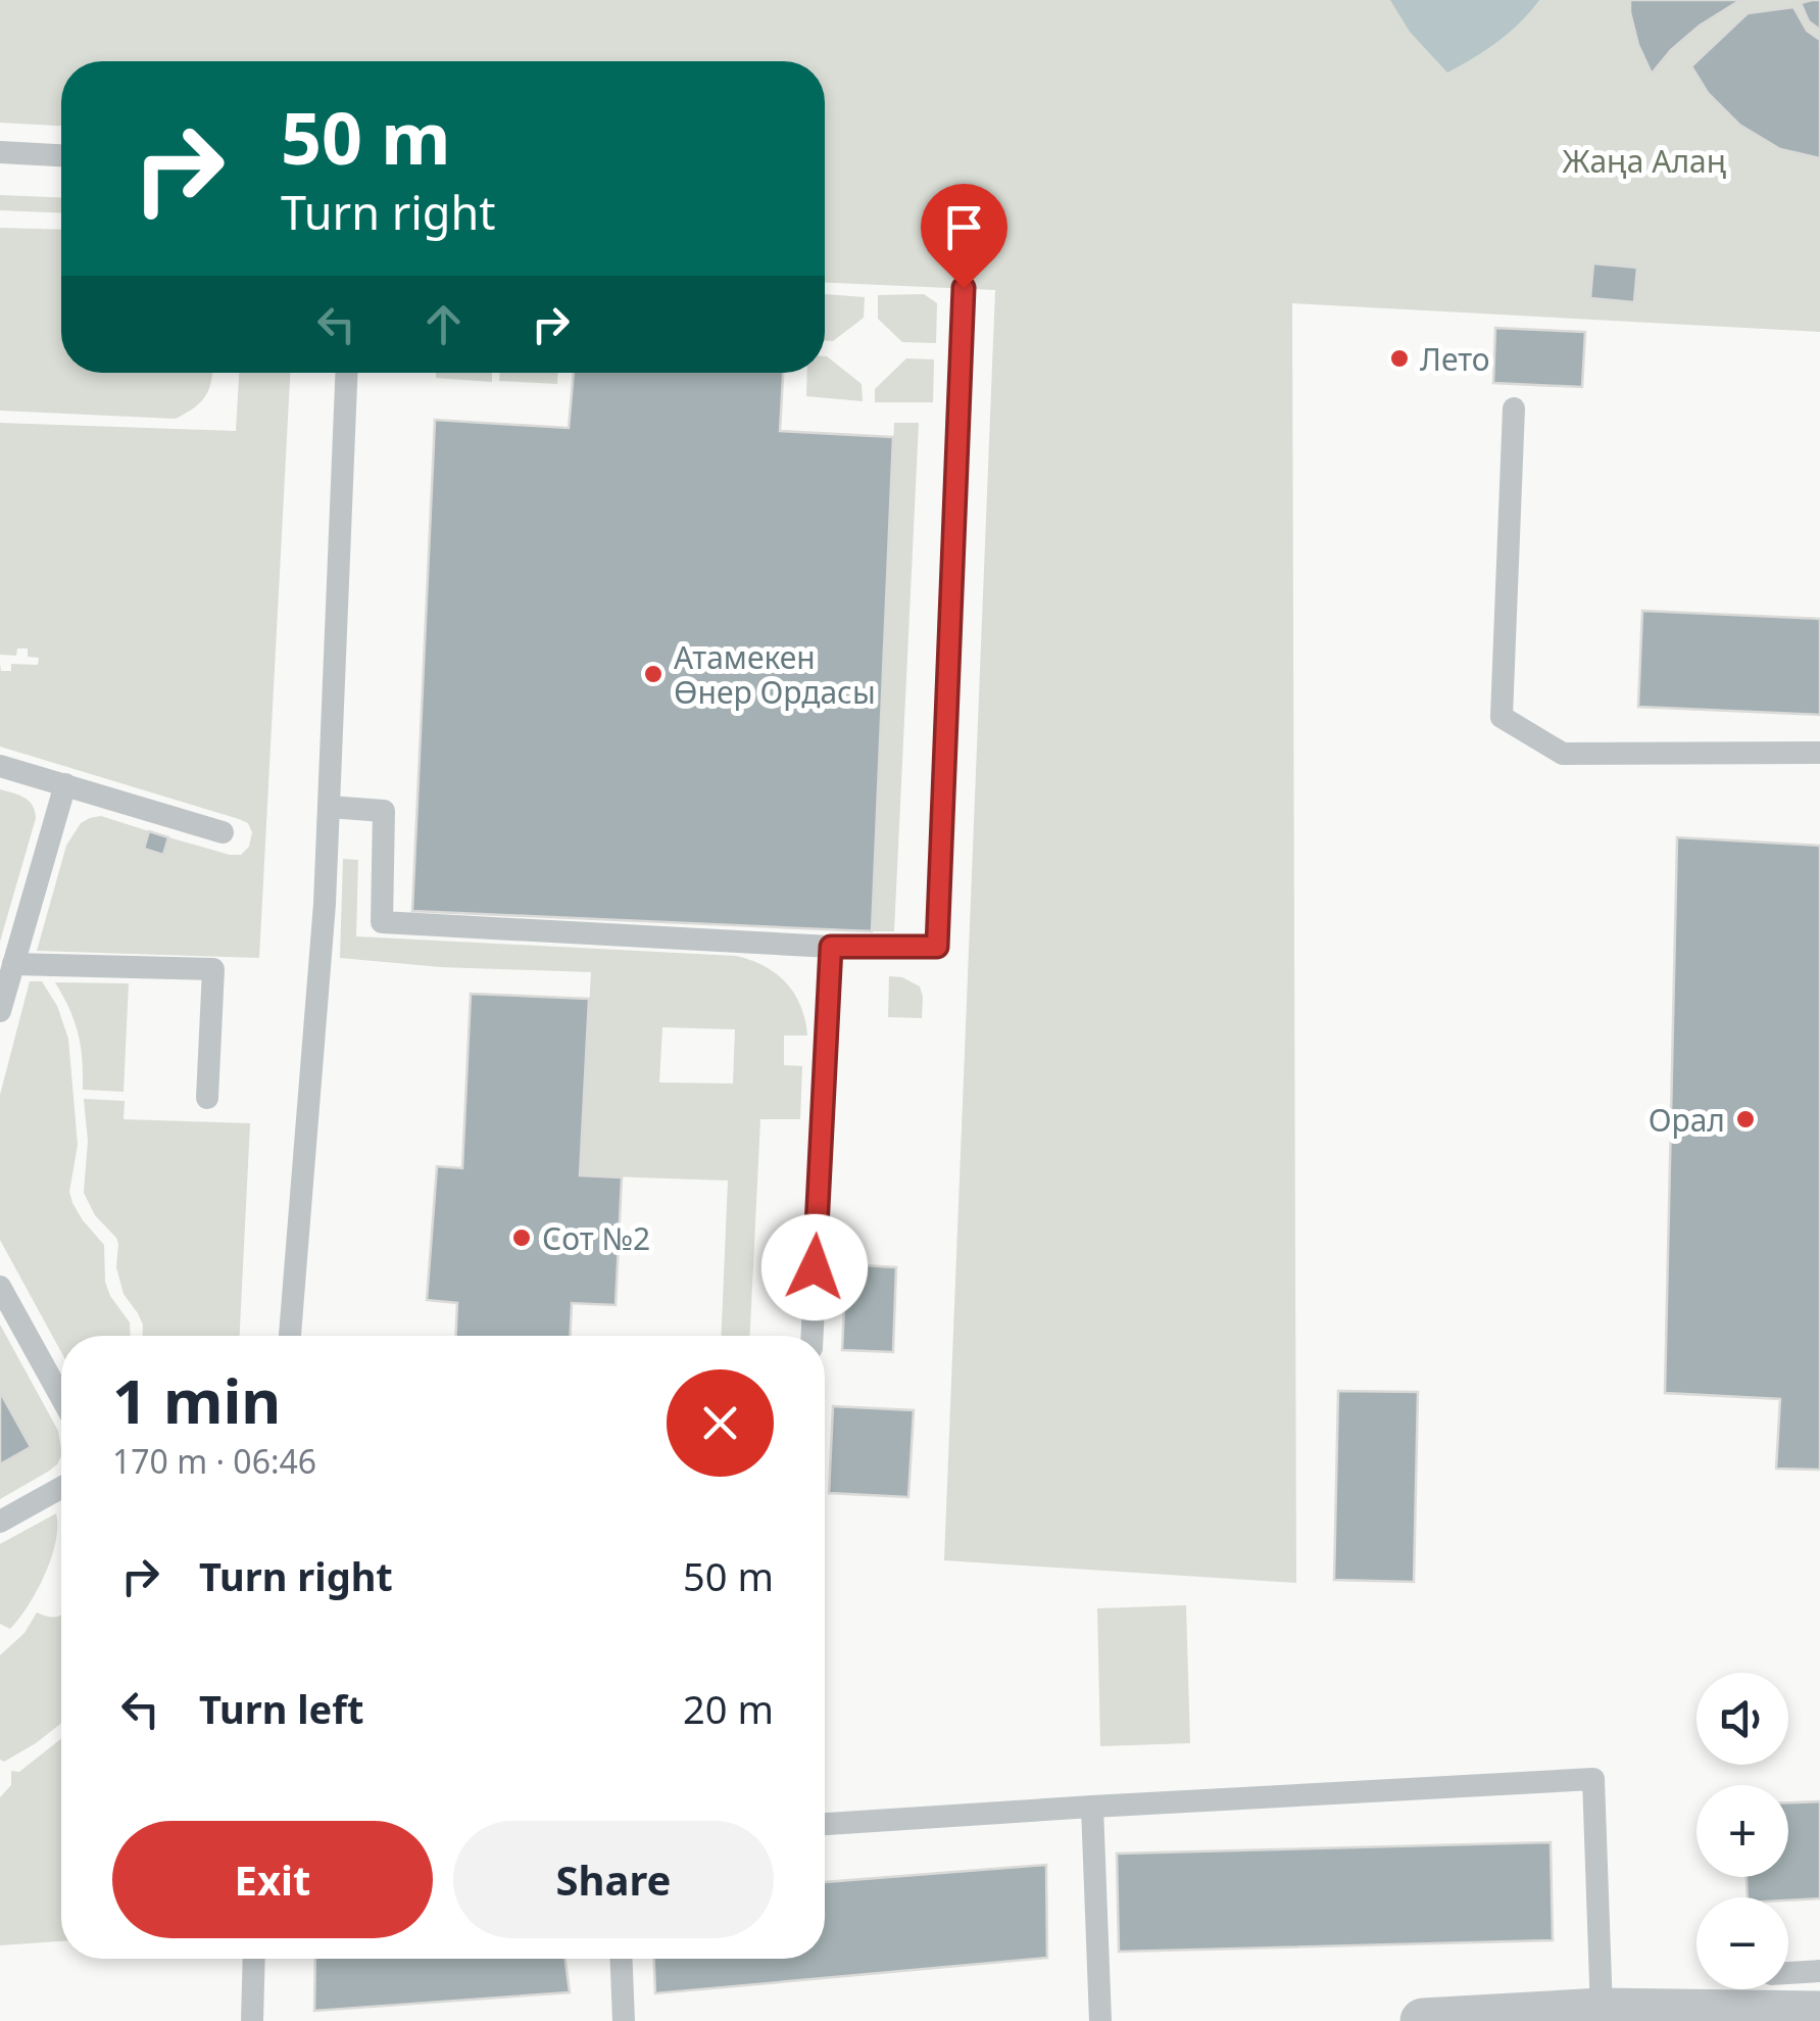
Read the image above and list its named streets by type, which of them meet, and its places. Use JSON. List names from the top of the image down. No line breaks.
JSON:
{"parks":["Жаңа Алаң"],"places":["Лето","Атамекен Өнер Ордасы","Орал","Сот №2"],"page":{"turn":["50 m","Turn right"],"heading":["1 min","170 m · 06:46"],"list":[{"name":"Turn right","value":"50 m"},{"name":"Turn left","value":"20 m"}],"map_buttons":["+","−"],"buttons":["Exit","Share"]}}
